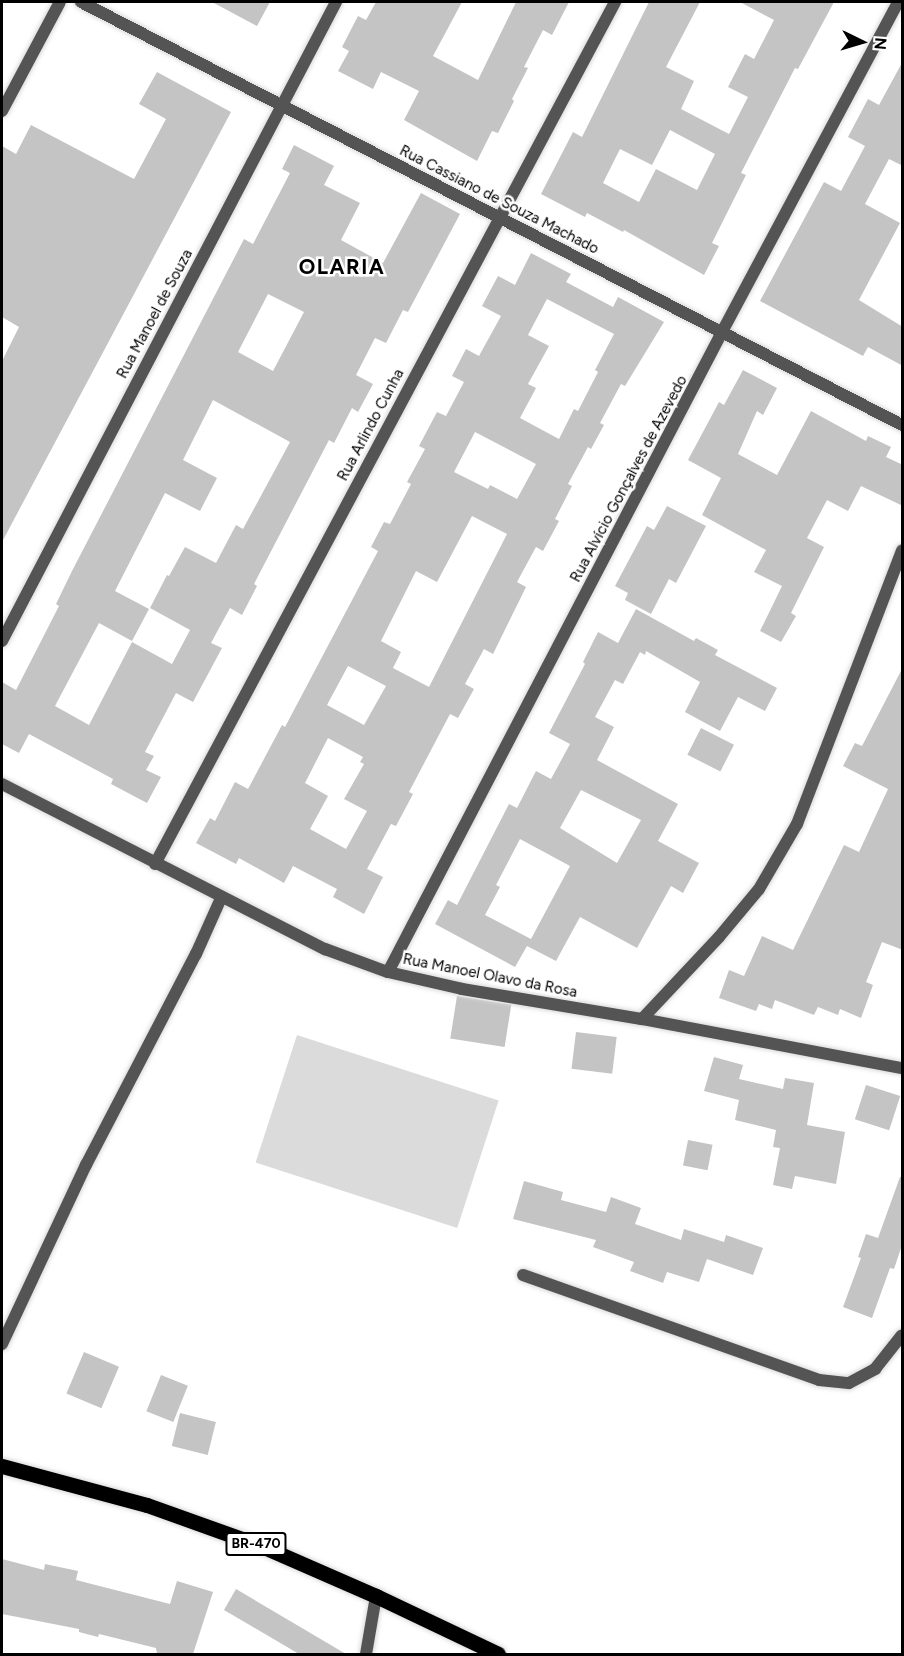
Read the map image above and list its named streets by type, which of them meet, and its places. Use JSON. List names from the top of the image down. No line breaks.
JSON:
{"streets":{"main road":["BR-470"],"street":["Rua Cassiano de Souza Machado","Rua Manoel de Souza","Rua Arlindo Cunha","Rua Alvício Gonçalves de Azevedo","Rua Manoel Olavo da Rosa"]},"crossings":[["Rua Cassiano de Souza Machado","Rua Manoel de Souza"],["Rua Cassiano de Souza Machado","Rua Arlindo Cunha"],["Rua Cassiano de Souza Machado","Rua Alvício Gonçalves de Azevedo"],["Rua Arlindo Cunha","Rua Manoel Olavo da Rosa"],["Rua Alvício Gonçalves de Azevedo","Rua Manoel Olavo da Rosa"]],"districts":["OLARIA"],"north":"right"}
